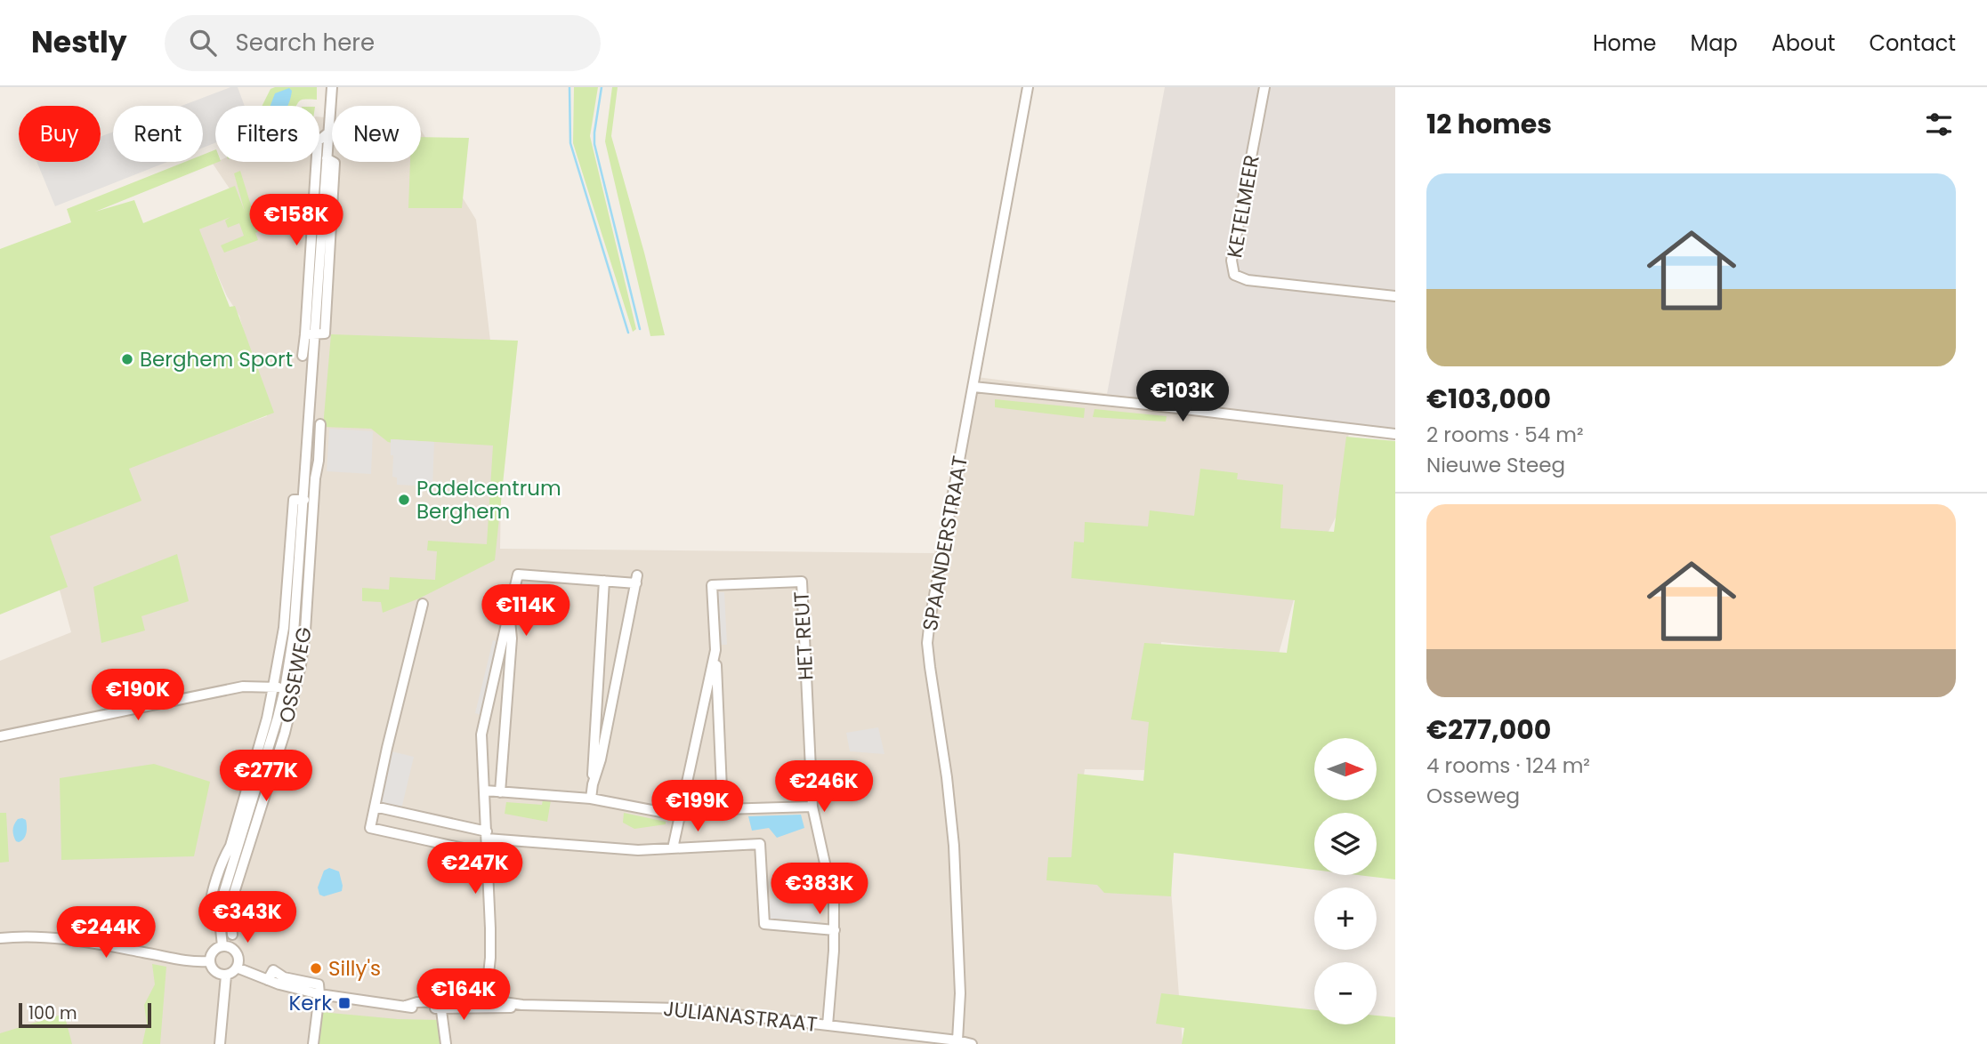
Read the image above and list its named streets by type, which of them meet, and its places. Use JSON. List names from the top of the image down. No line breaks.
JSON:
{"streets":{"street":["KETELMEER","SPAANDERSTRAAT","HET REUT","OSSEWEG","JULIANASTRAAT"]},"crossings":[["SPAANDERSTRAAT","JULIANASTRAAT"],["HET REUT","JULIANASTRAAT"],["OSSEWEG","JULIANASTRAAT"]],"places":{"other":["Berghem Sport","Padelcentrum Berghem","Silly's"],"transit":["Kerk"]},"scale_bar":"100 m","north":"right","page":{"header":"Nestly","search":"Search here","nav":["Home","Map","About","Contact"],"heading":"12 homes","chip":["Buy","Rent","Filters","New"],"list":[{"name":"€103,000","note":"2 rooms · 54 m² · Nieuwe Steeg"},{"name":"€277,000","note":"4 rooms · 124 m² · Osseweg"}],"price":["€158K","€103K","€114K","€190K","€277K","€246K","€199K","€247K","€383K","€343K","€244K","€164K"],"map_buttons":["+","−"],"scale":"100 m"}}
